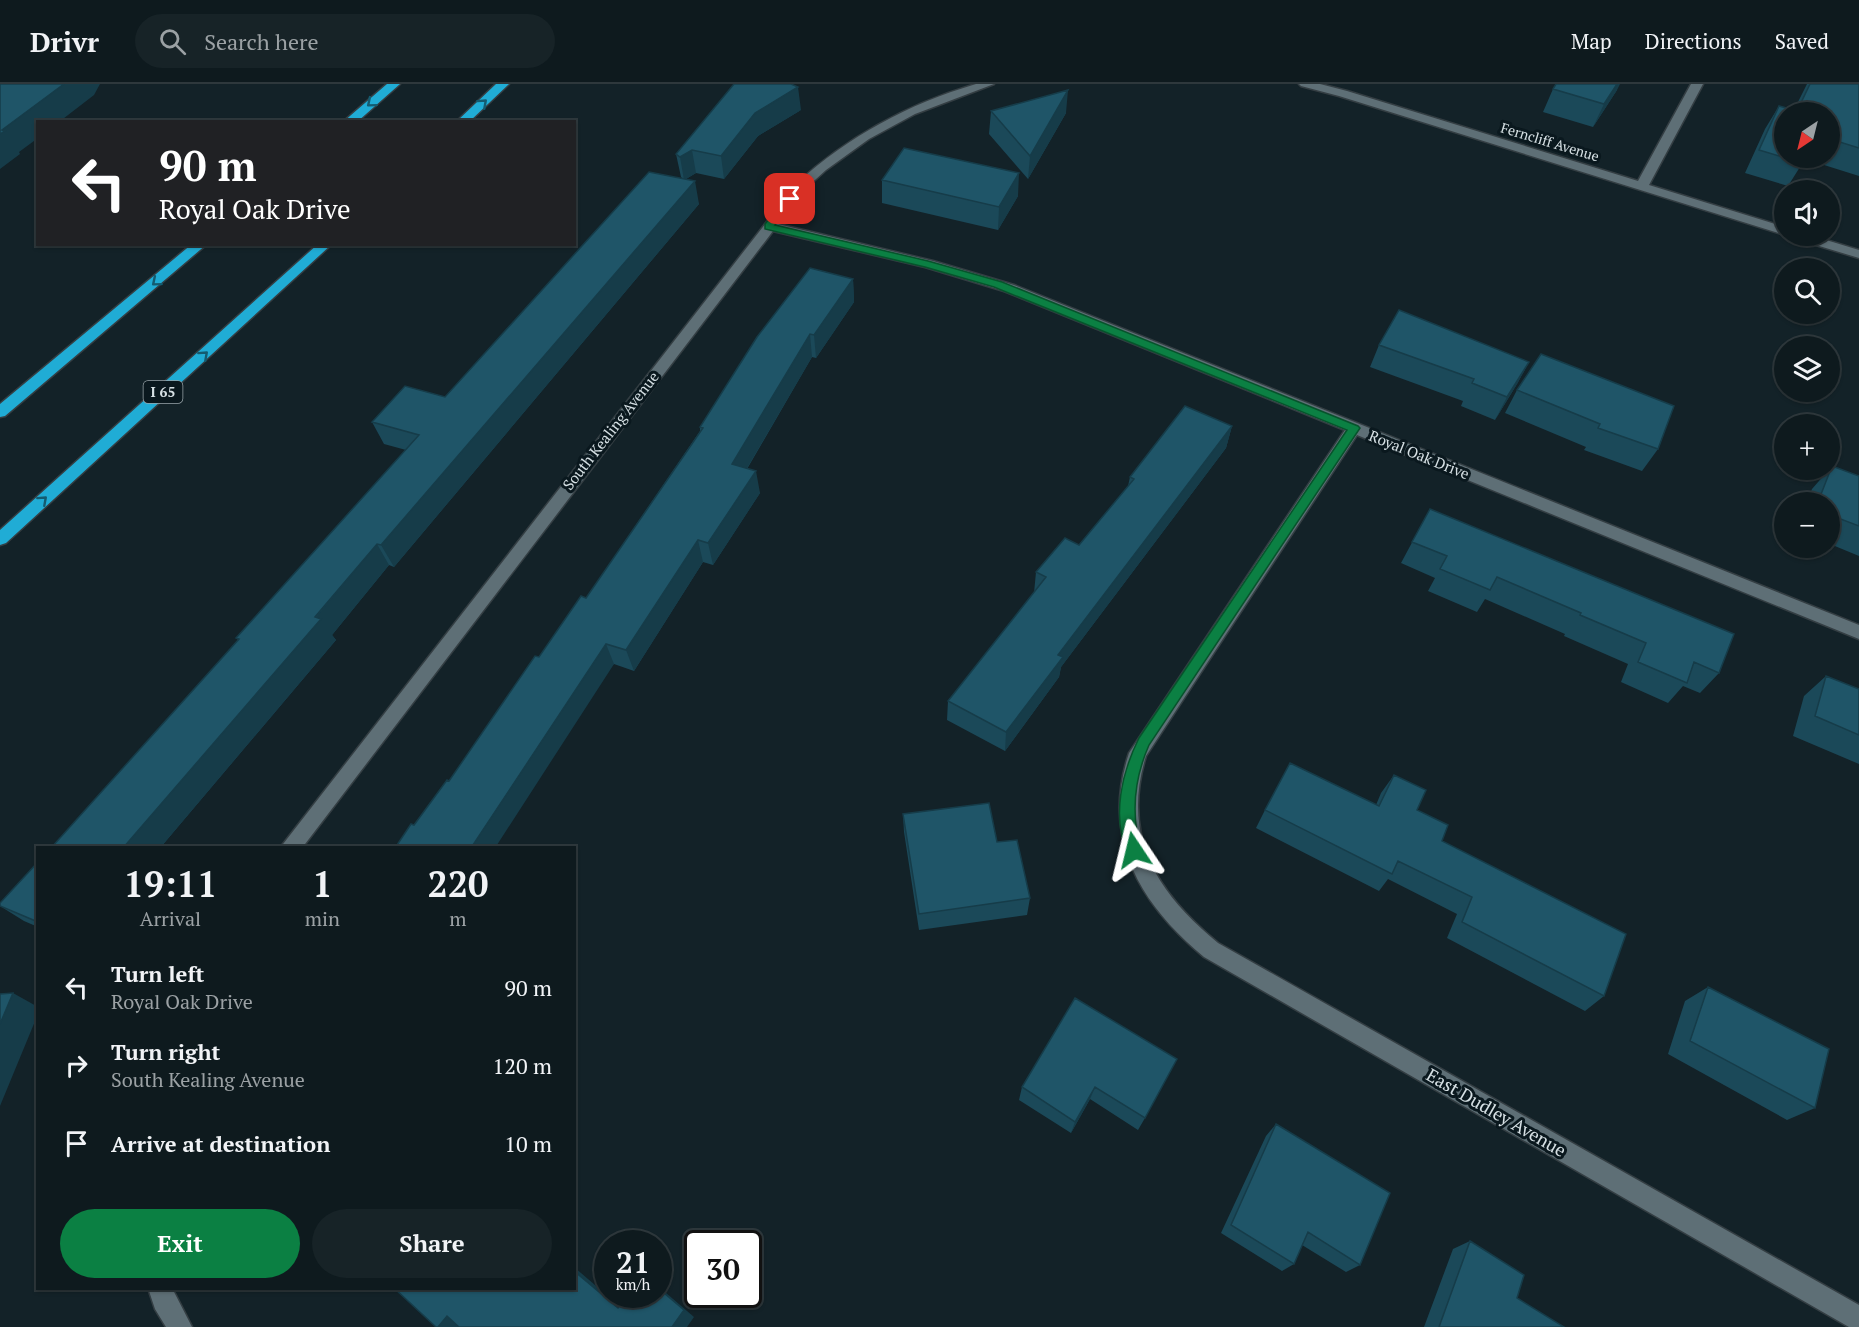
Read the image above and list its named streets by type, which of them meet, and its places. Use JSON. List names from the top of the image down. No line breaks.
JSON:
{"streets":{"highway":["I 65"],"street":["Ferncliff Avenue","South Kealing Avenue","Royal Oak Drive","East Dudley Avenue"]},"crossings":[["South Kealing Avenue","Royal Oak Drive"],["Royal Oak Drive","East Dudley Avenue"]],"north":"bottom left","page":{"header":"Drivr","search":"Search here","nav":["Map","Directions","Saved"],"map_buttons":["+","−"],"turn":["90 m","Royal Oak Drive"],"eta":["19:11","Arrival","1","min","220","m"],"list":[{"name":"Turn left","note":"Royal Oak Drive","value":"90 m"},{"name":"Turn right","note":"South Kealing Avenue","value":"120 m"},{"name":"Arrive at destination","value":"10 m"}],"buttons":["Exit","Share"],"speed":"21 km/h","limit":"30"}}
